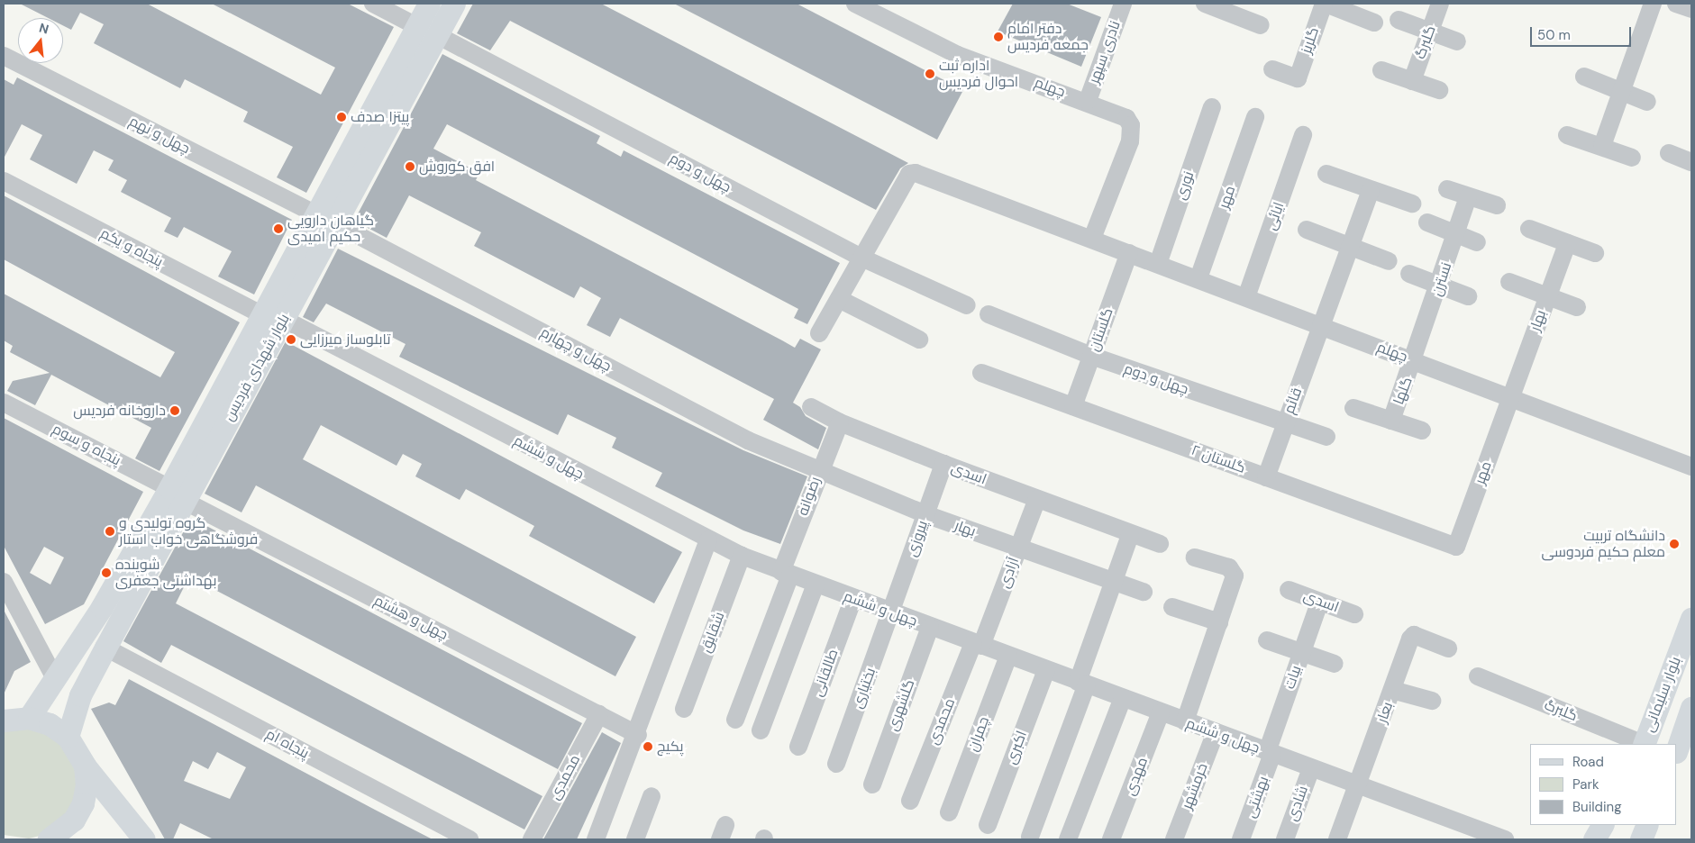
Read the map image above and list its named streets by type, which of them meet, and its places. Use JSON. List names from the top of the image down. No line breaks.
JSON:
{"streets":{"main road":["بلوار شهدای فردیس","بلوار سلیمانی"],"street":["گلریز","گلبرگ","نادری سپهر","چهلم","چهل و نهم","چهل و دوم","نوری","مهر","ایائی","پنجاه و یکم","نسترن","بهار","گلستان","چهل و چهارم","گلها","قائم","پنجاه و سوم","چهل و ششم","گلستان ۲","اسدی","رضوانه","پیروزی","آزادی","چهل و هشتم","شقایق","طالقانی","بیات","بختیاری","گلشهری","بعار","محمدی","چمران","پنجاه ام","اکبری","مهدی","خرمشهر","بهشتی","شادی"]},"crossings":[["نادری سپهر","چهلم"],["چهلم","چهل و دوم"],["چهلم","نوری"],["چهلم","مهر"],["چهلم","ایائی"],["چهلم","نسترن"],["چهلم","بهار"],["چهلم","گلستان"],["چهلم","گلها"],["چهلم","قائم"],["چهل و نهم","بلوار شهدای فردیس"],["چهل و دوم","گلستان"],["چهل و دوم","بلوار شهدای فردیس"],["چهل و دوم","قائم"],["مهر","بهار"],["مهر","گلستان ۲"],["پنجاه و یکم","بلوار شهدای فردیس"],["نسترن","گلها"],["بهار","چهل و چهارم"],["بهار","رضوانه"],["بهار","پیروزی"],["بهار","آزادی"],["گلستان","گلستان ۲"],["چهل و چهارم","بلوار شهدای فردیس"],["چهل و چهارم","رضوانه"],["بلوار شهدای فردیس","پنجاه و سوم"],["بلوار شهدای فردیس","چهل و ششم"],["بلوار شهدای فردیس","چهل و هشتم"],["بلوار شهدای فردیس","پنجاه ام"],["قائم","گلستان ۲"],["پنجاه و سوم","چهل و هشتم"],["چهل و ششم","رضوانه"],["چهل و ششم","پیروزی"],["چهل و ششم","آزادی"],["چهل و ششم","شقایق"],["چهل و ششم","طالقانی"],["چهل و ششم","بیات"],["چهل و ششم","بختیاری"],["چهل و ششم","گلشهری"],["چهل و ششم","بعار"],["چهل و ششم","محمدی"],["چهل و ششم","چمران"],["چهل و ششم","اکبری"],["چهل و ششم","مهدی"],["چهل و ششم","خرمشهر"],["چهل و ششم","بهشتی"],["چهل و ششم","شادی"],["اسدی","رضوانه"],["اسدی","پیروزی"],["اسدی","آزادی"],["اسدی","بیات"],["پیروزی","بختیاری"],["آزادی","محمدی"],["چهل و هشتم","محمدی"],["بیات","بهشتی"]],"places":["دفتر امام جمعه فردیس","اداره ثبت احوال فردیس","پیتزا صدف","افق کوروش","گیاهان دارویی حکیم امیدی","تابلوساز میرزایی","داروخانه فردیس","گروه تولیدی و فروشگاهی خواب استار","دانشگاه تربیت معلم حکیم فردوسی","شوینده بهداشتی جعفری","پکیج"],"legend":["Road","Park","Building"],"scale_bar":"50 m","north":"top"}
